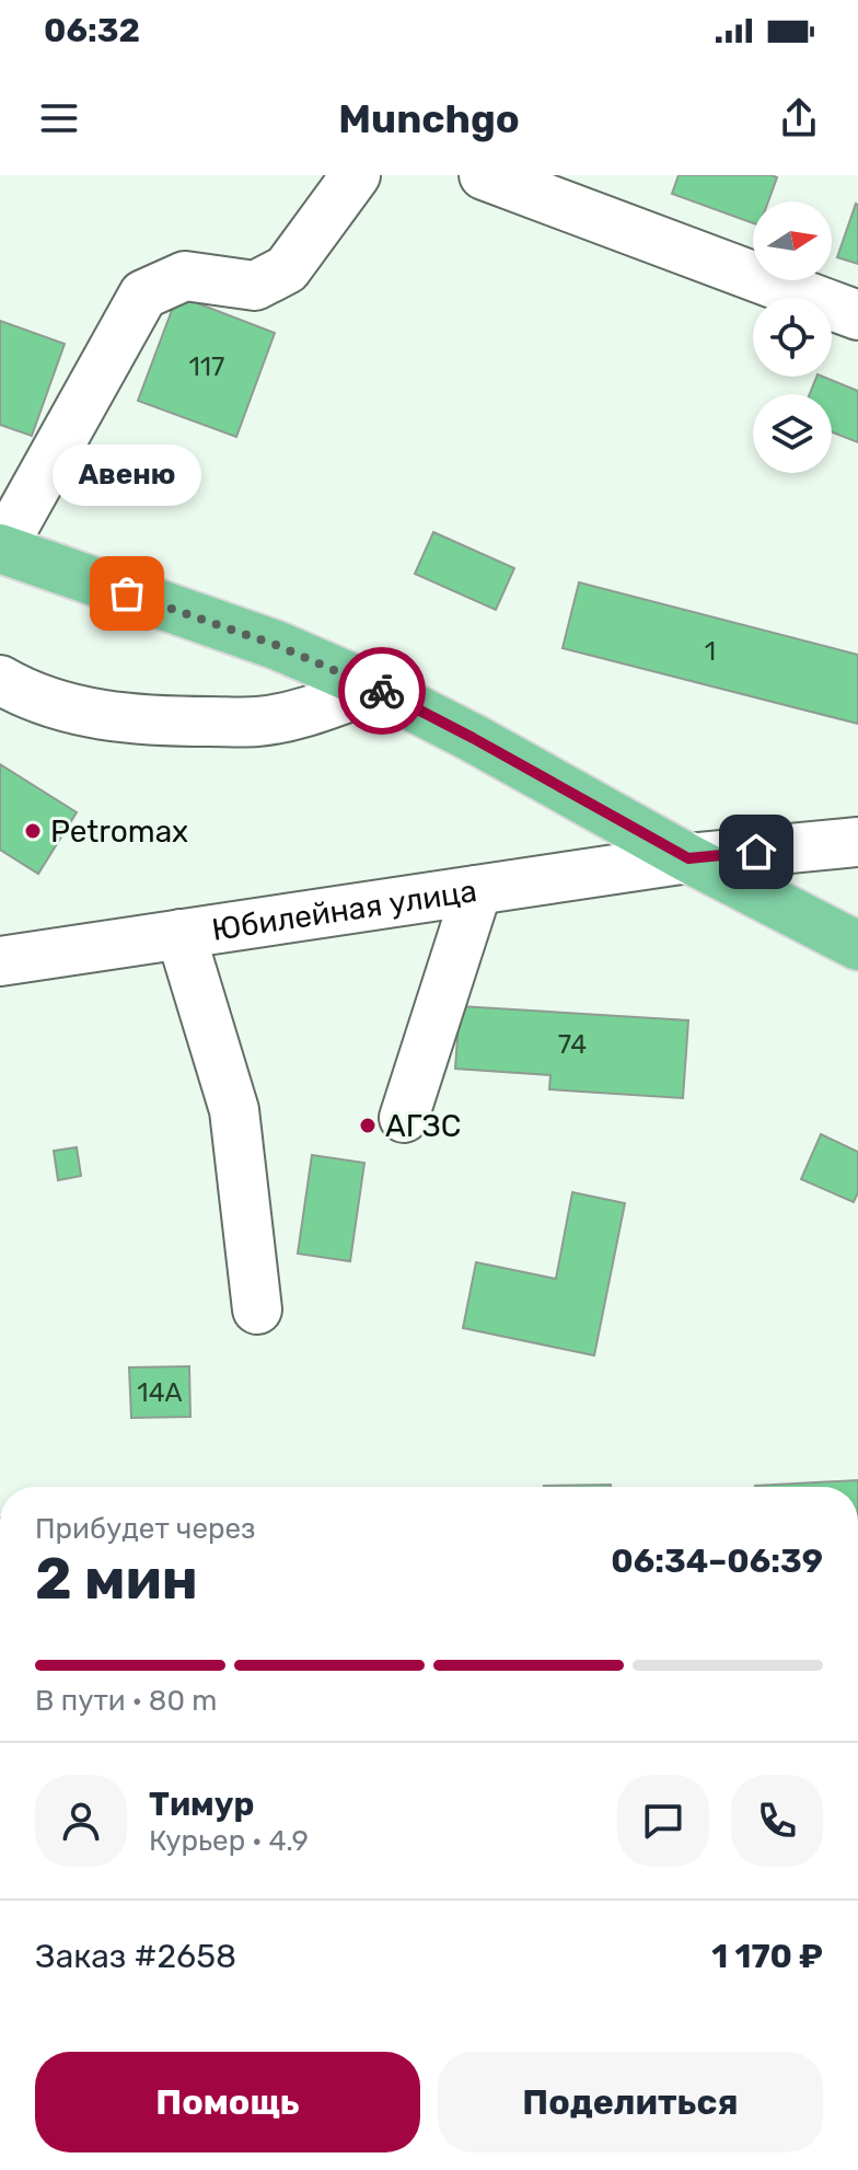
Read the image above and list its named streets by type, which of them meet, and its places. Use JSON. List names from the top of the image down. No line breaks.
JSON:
{"streets":{"street":["Юбилейная улица"]},"places":["Авеню","Petromax","АГЗС"],"house_numbers":["117","1","74","14А"],"north":"right","page":{"status":"06:32","header":"Munchgo","bubble":"Авеню","heading":["2 мин","Прибудет через","06:34–06:39"],"panel":["Тимур","Курьер · 4.9","Заказ #2658","1 170 ₽"],"bar":"В пути · 80 m","buttons":["Помощь","Поделиться"]}}
